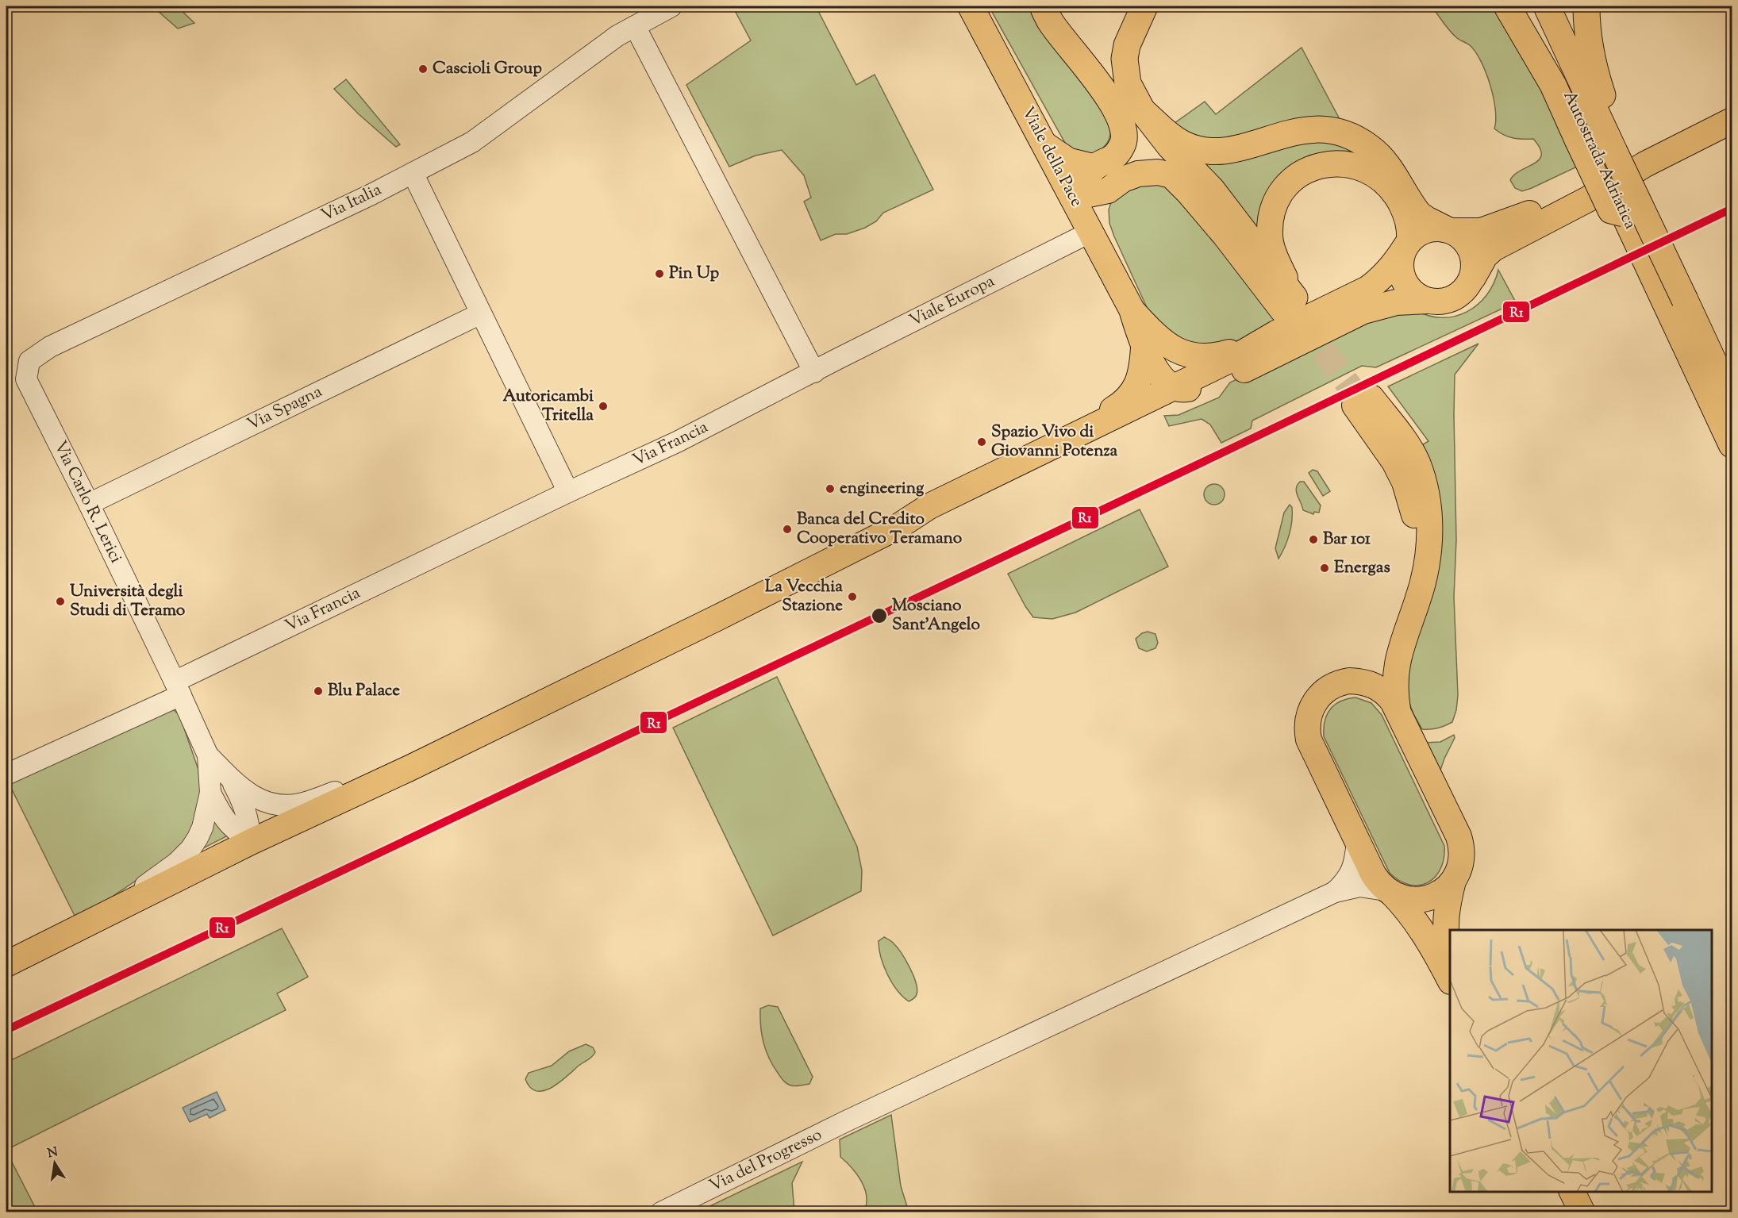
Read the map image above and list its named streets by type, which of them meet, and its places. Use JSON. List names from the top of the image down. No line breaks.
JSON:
{"streets":{"highway":["Autostrada Adriatica"],"main road":["Viale della Pace"],"street":["Via Italia","Viale Europa","Via Spagna","Via Francia","Via Carlo R. Lerici","Via del Progresso"]},"crossings":[["Viale della Pace","Viale Europa"],["Via Italia","Via Carlo R. Lerici"],["Viale Europa","Via Francia"],["Via Spagna","Via Carlo R. Lerici"],["Via Francia","Via Carlo R. Lerici"]],"places":["Cascioli Group","Pin Up","Autoricambi Tritella","Spazio Vivo di Giovanni Potenza","engineering","Banca del Credito Cooperativo Teramano","Bar 101","Energas","La Vecchia Stazione","Università degli Studi di Teramo","Mosciano Sant'Angelo","Blu Palace"],"lines":["transit line R1"],"north":"top"}
